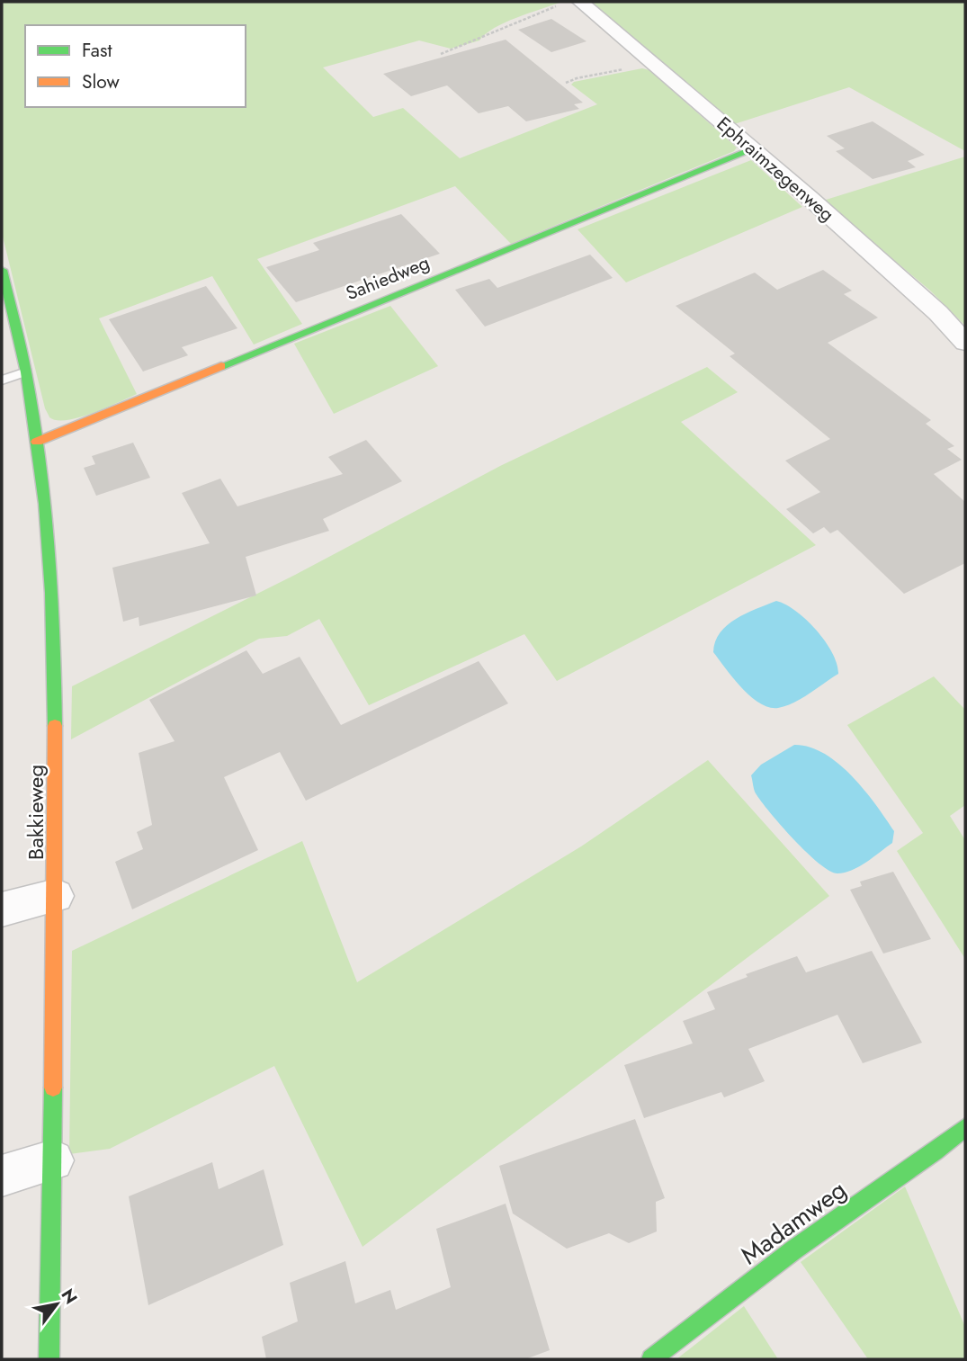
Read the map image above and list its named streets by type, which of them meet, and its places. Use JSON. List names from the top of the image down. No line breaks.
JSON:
{"streets":{"street":["Ephraimzegenweg","Sahiedweg","Bakkieweg","Madamweg"]},"crossings":[["Ephraimzegenweg","Sahiedweg"],["Sahiedweg","Bakkieweg"]],"legend":["Fast","Slow"],"north":"top right"}
